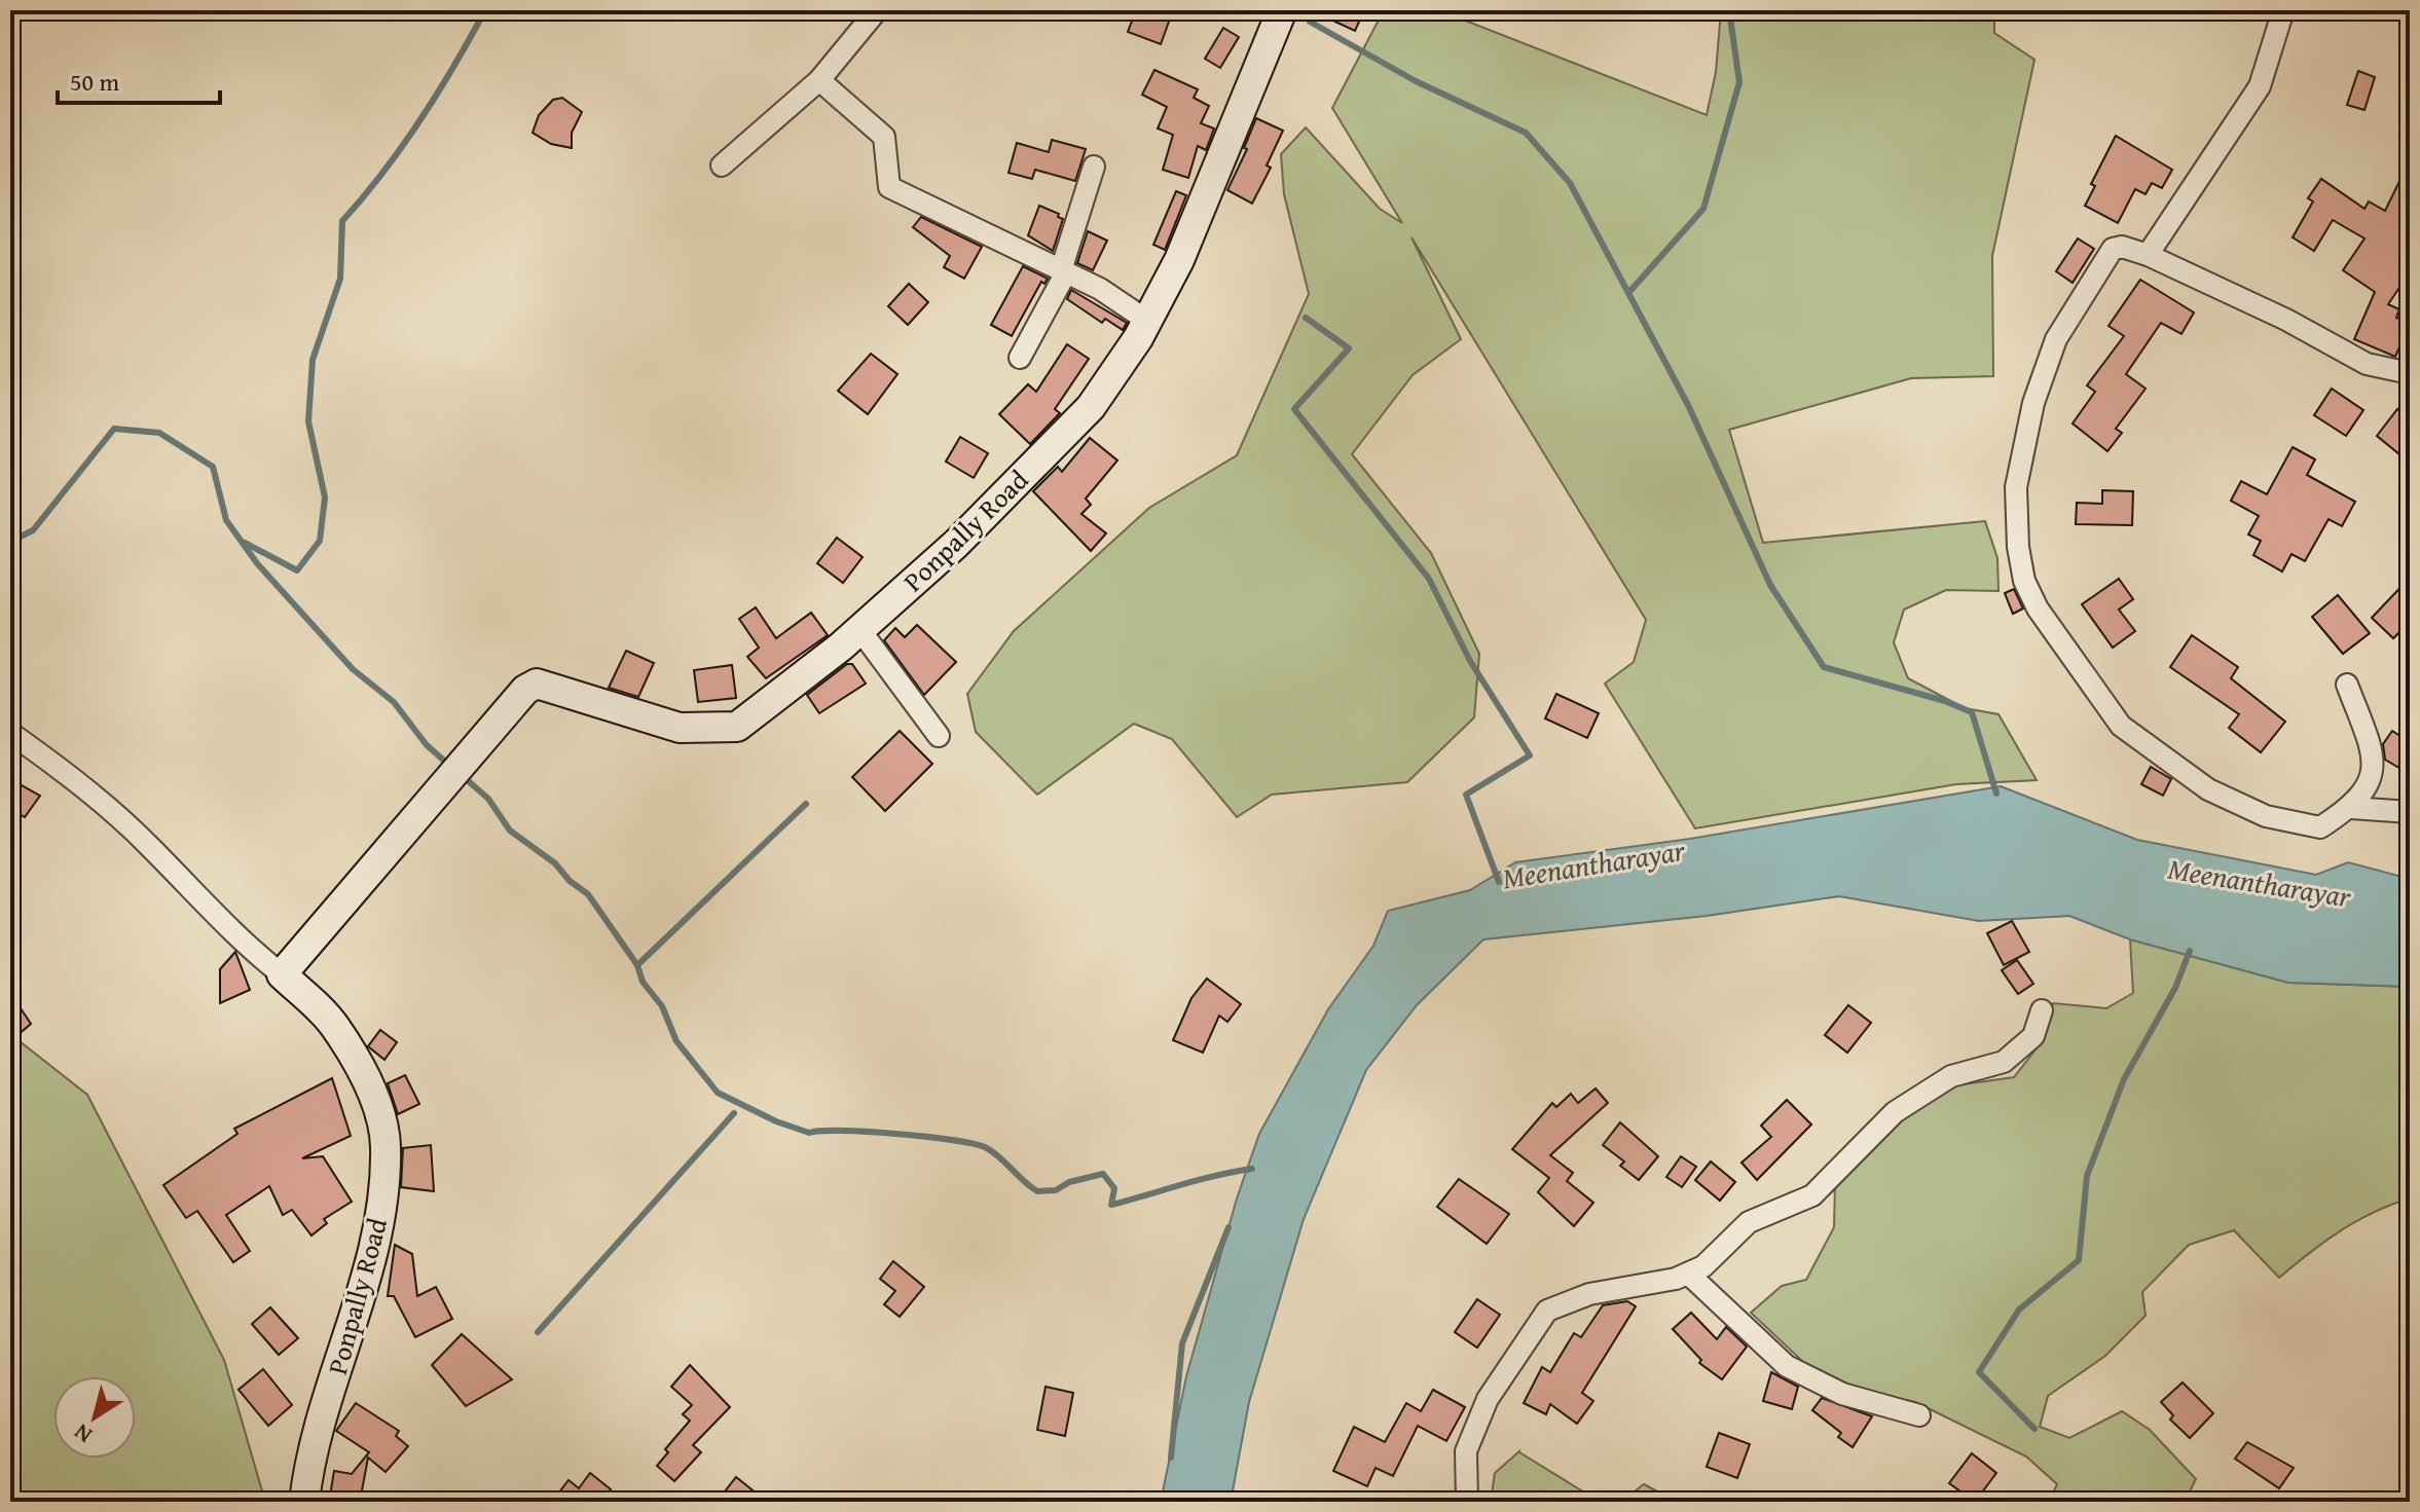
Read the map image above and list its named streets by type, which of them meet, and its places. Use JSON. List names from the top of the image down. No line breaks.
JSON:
{"streets":{"main road":["Ponpally Road"]},"water":["Meenantharayar"],"scale_bar":"50 m","north":"bottom left"}
